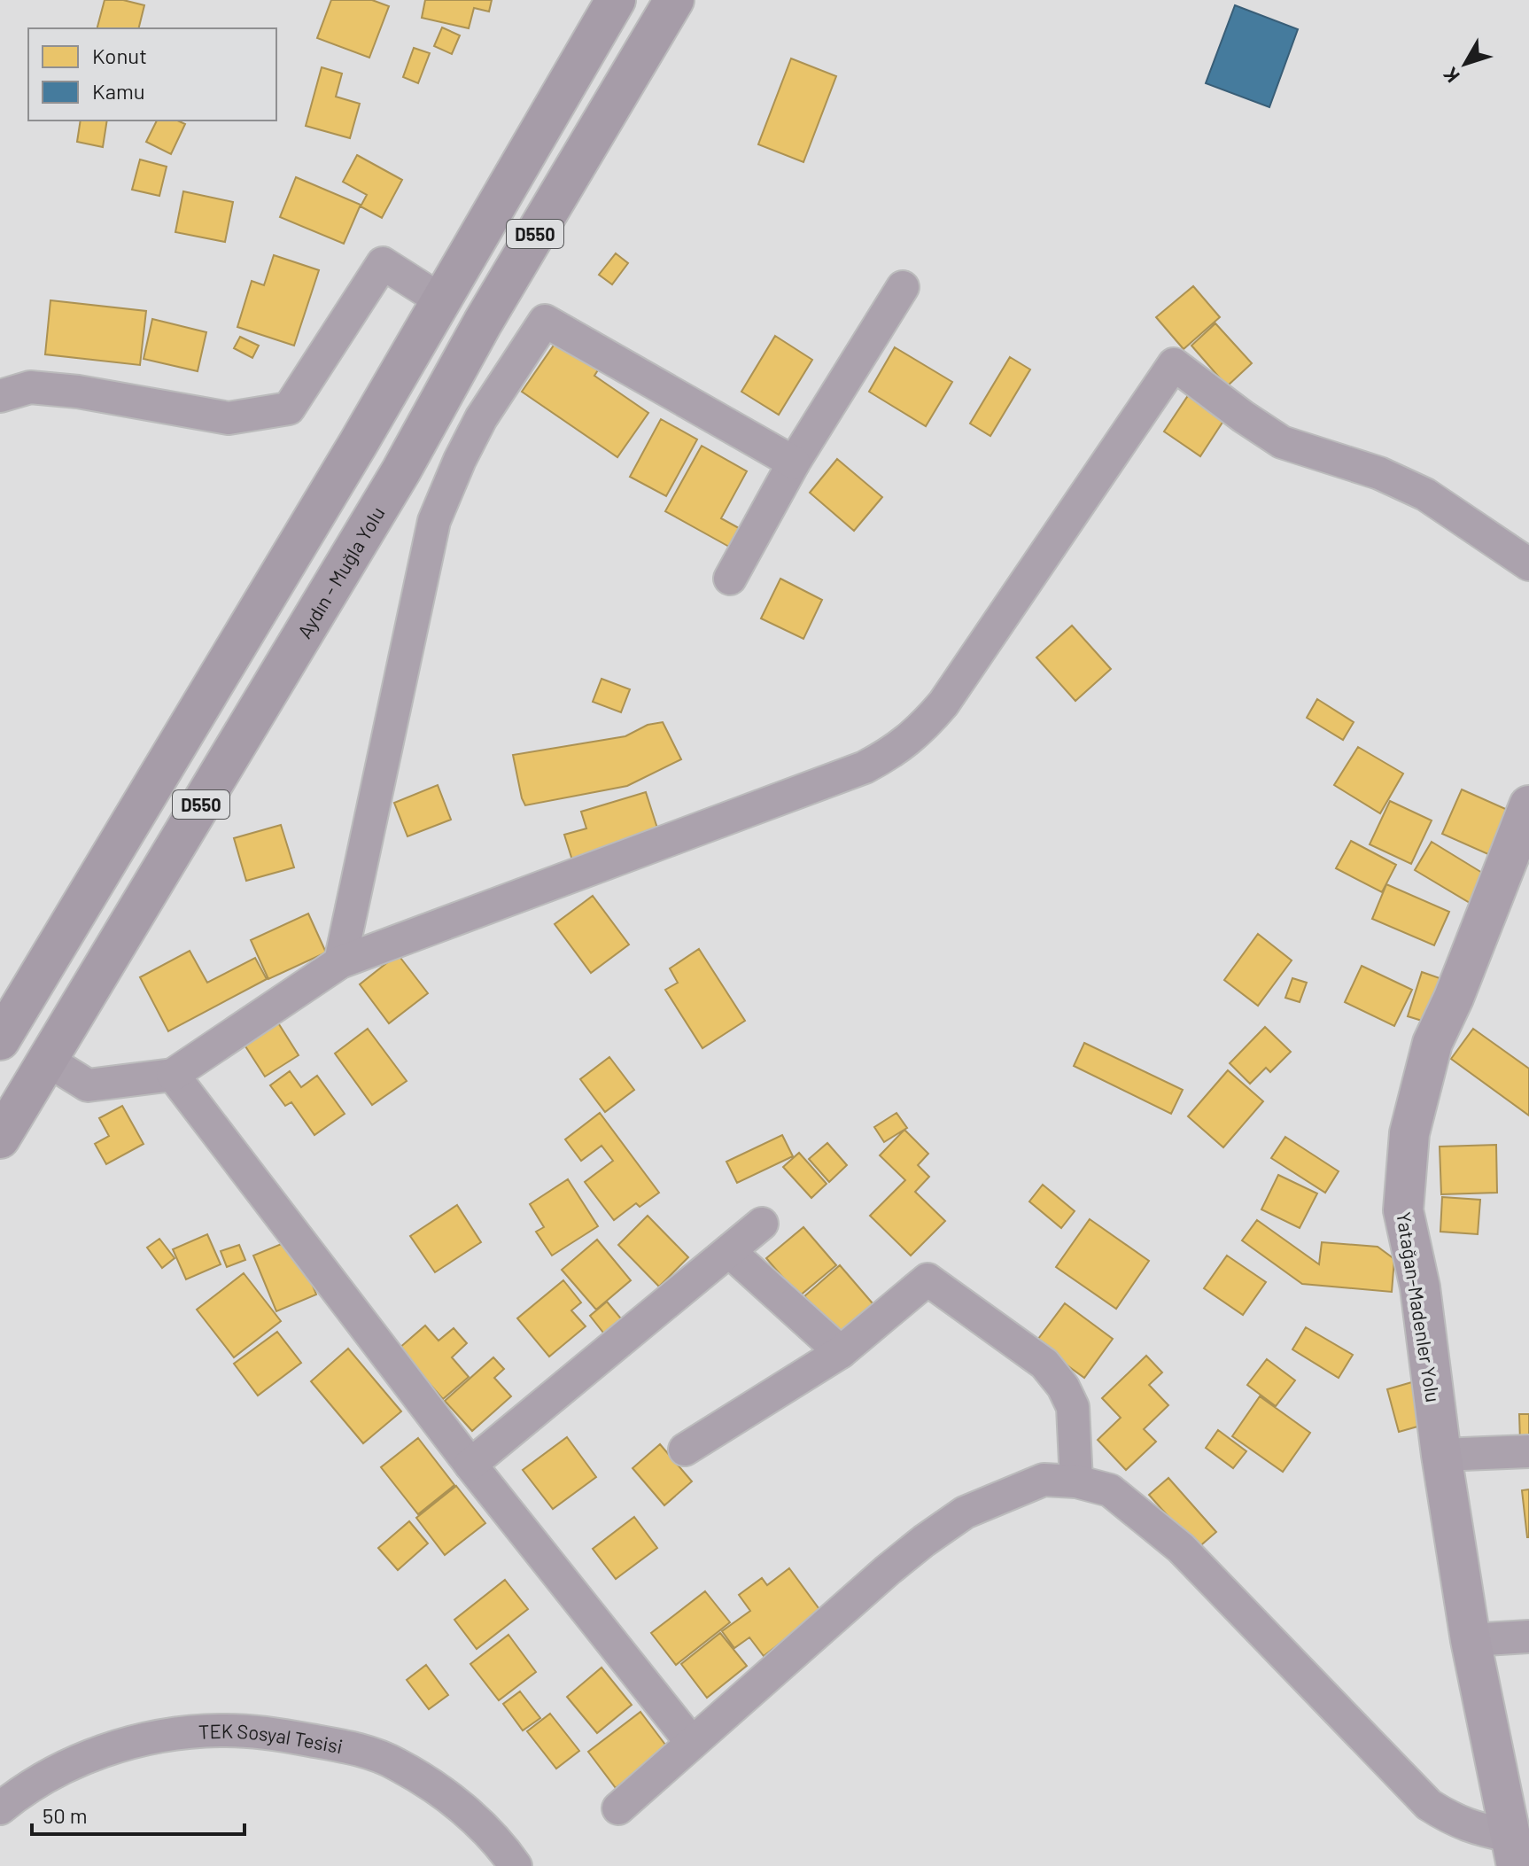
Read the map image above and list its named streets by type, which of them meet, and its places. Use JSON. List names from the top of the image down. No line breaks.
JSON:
{"streets":{"highway":["D550","Aydın - Muğla Yolu"],"street":["Yatağan-Madenler Yolu","TEK Sosyal Tesisi"]},"legend":["Konut","Kamu"],"scale_bar":"50 m","north":"bottom left"}
